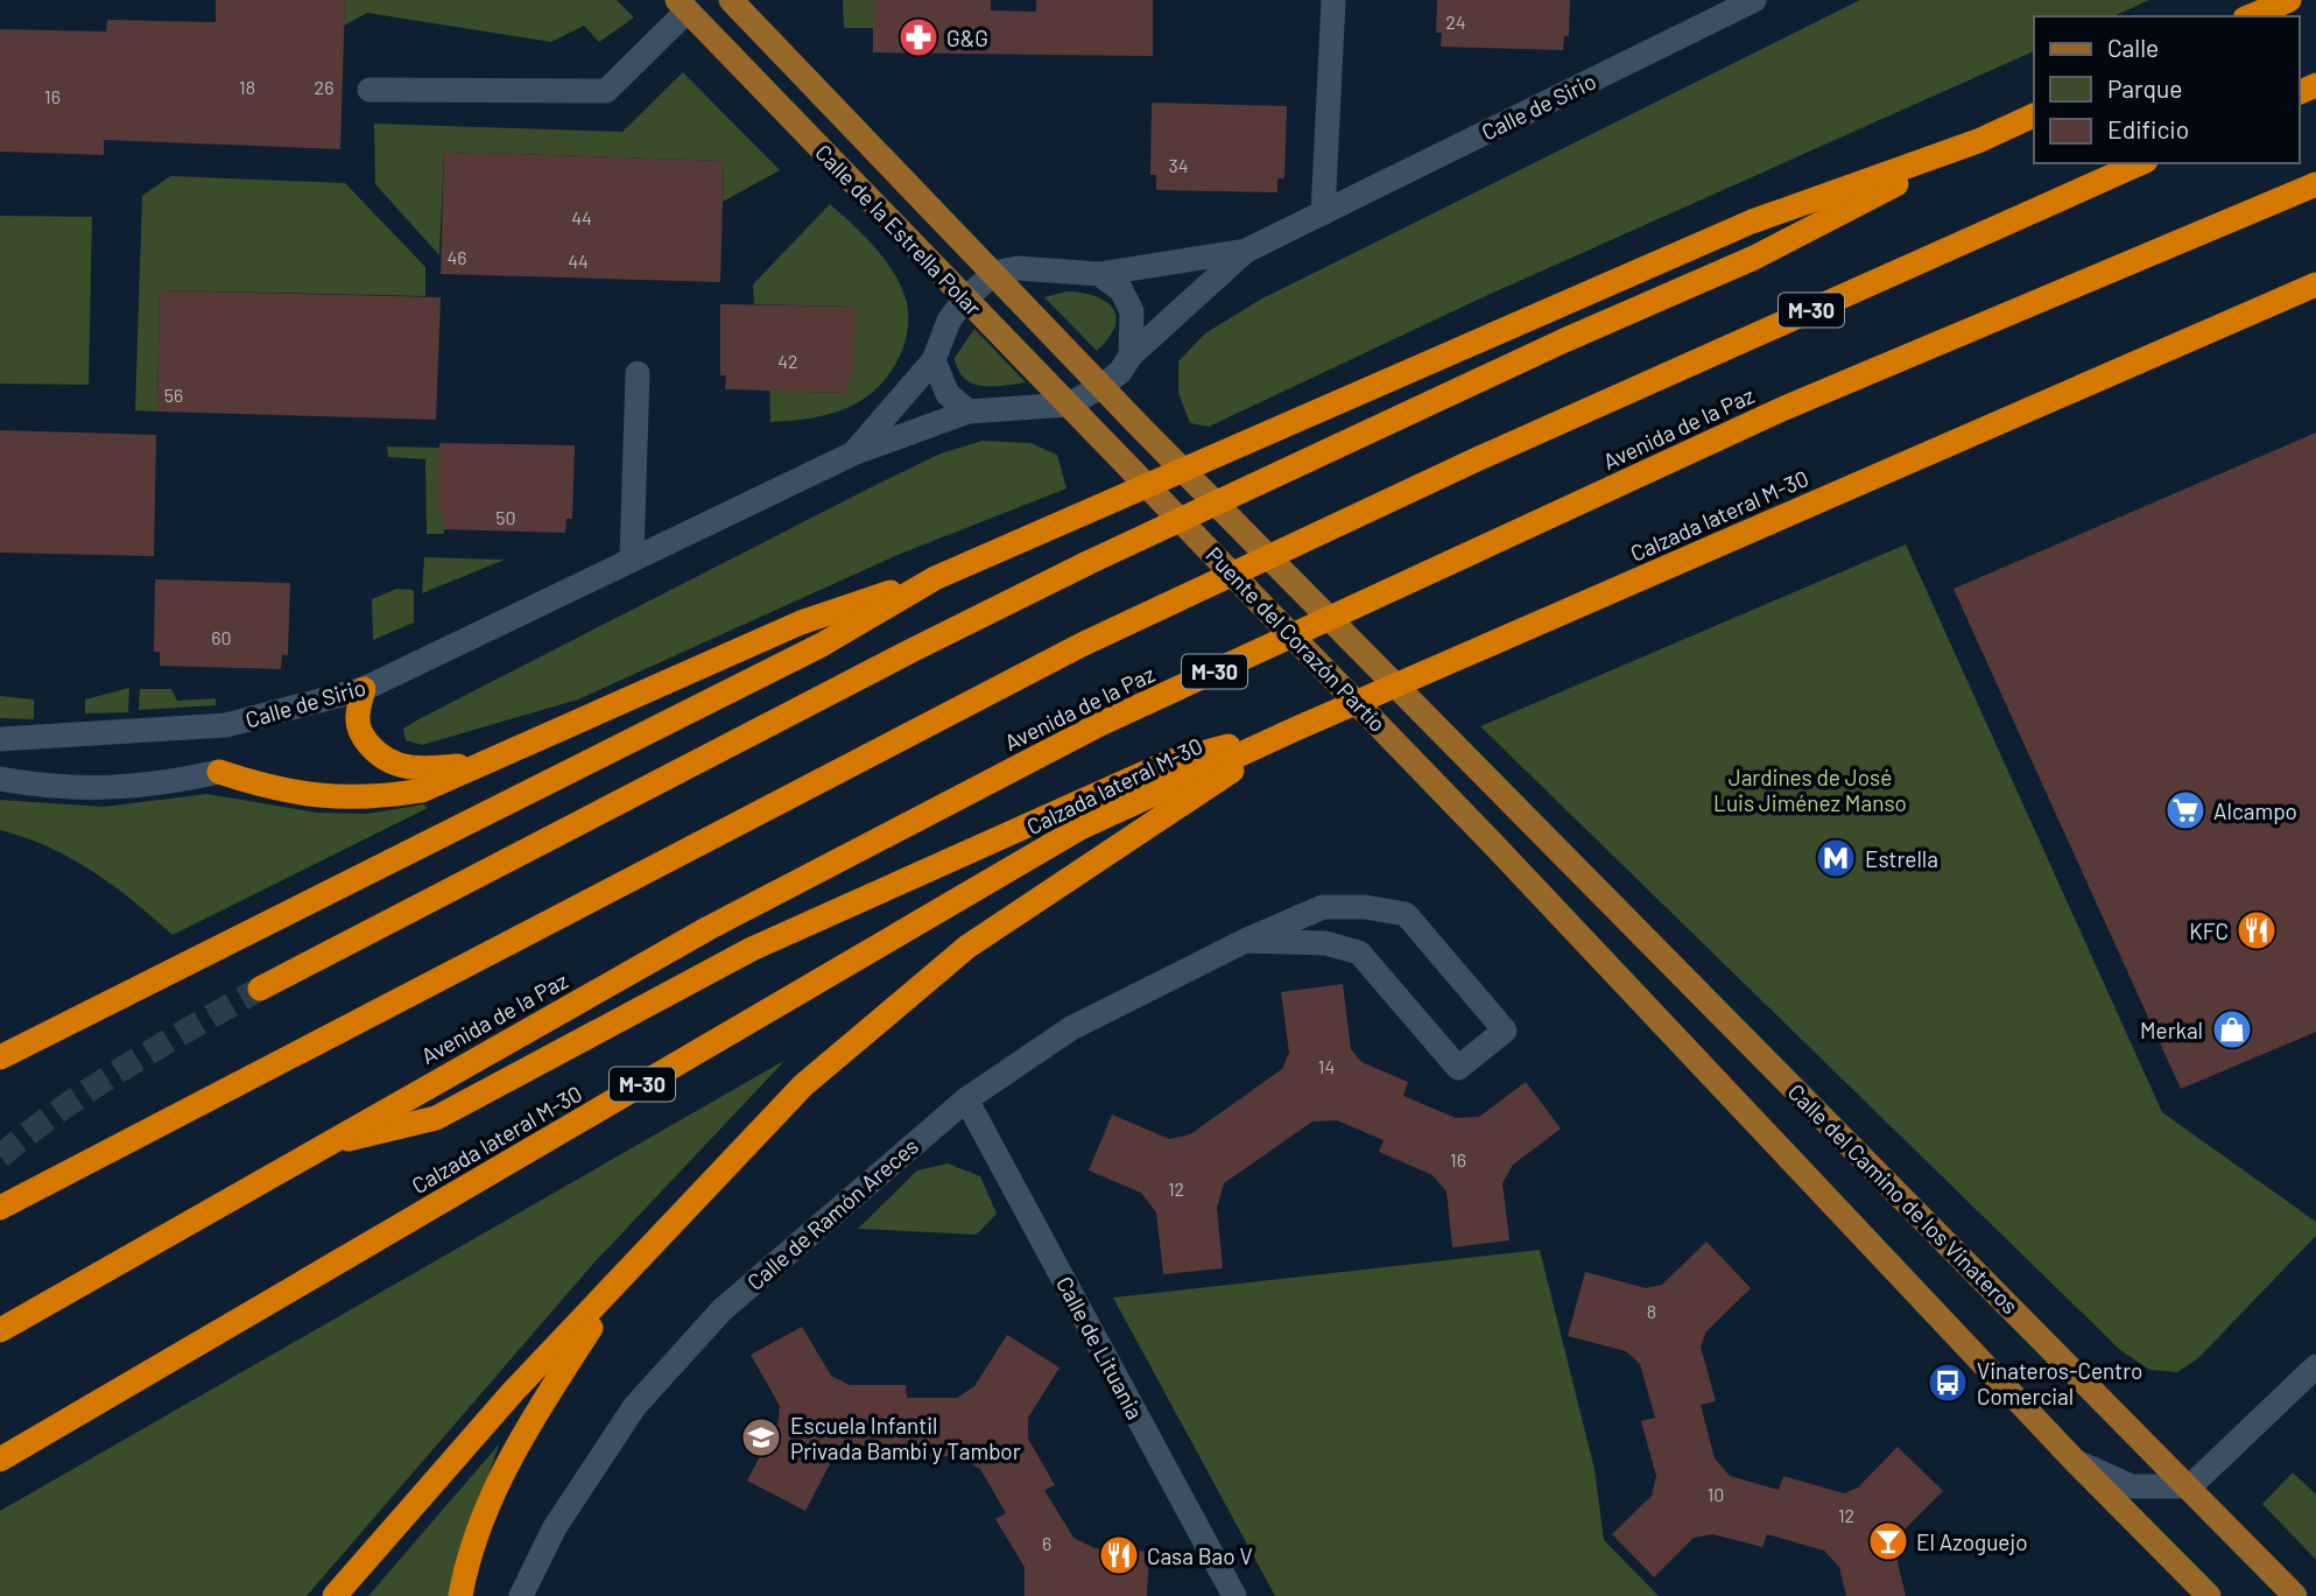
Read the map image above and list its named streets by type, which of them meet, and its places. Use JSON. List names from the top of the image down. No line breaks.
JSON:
{"streets":{"highway":["M-30","Avenida de la Paz","Calzada lateral M-30"],"main road":["Calle de la Estrella Polar","Puente del Corazón Partío","Calle del Camino de los Vinateros"],"street":["Calle de Sirio","Calle de Ramón Areces","Calle de Lituania"]},"crossings":[["Calle de Sirio","Calle de la Estrella Polar"],["Calle de la Estrella Polar","Puente del Corazón Partío"],["Puente del Corazón Partío","Calle del Camino de los Vinateros"],["Calle de Ramón Areces","Calle de Lituania"]],"parks":["Jardines de José Luis Jiménez Manso"],"places":{"pharmacy":["G&G"],"supermarket":["Alcampo"],"metro station":["Estrella"],"restaurant":["KFC","Casa Bao V"],"shop":["Merkal"],"bus stop":["Vinateros-Centro Comercial"],"school or university":["Escuela Infantil Privada Bambi y Tambor"],"bar":["El Azoguejo"]},"house_numbers":["24","18","26","16","34","44","46","44","42","56","50","60","14","16","12","8","10","12","6"],"legend":["Calle","Parque","Edificio"]}
